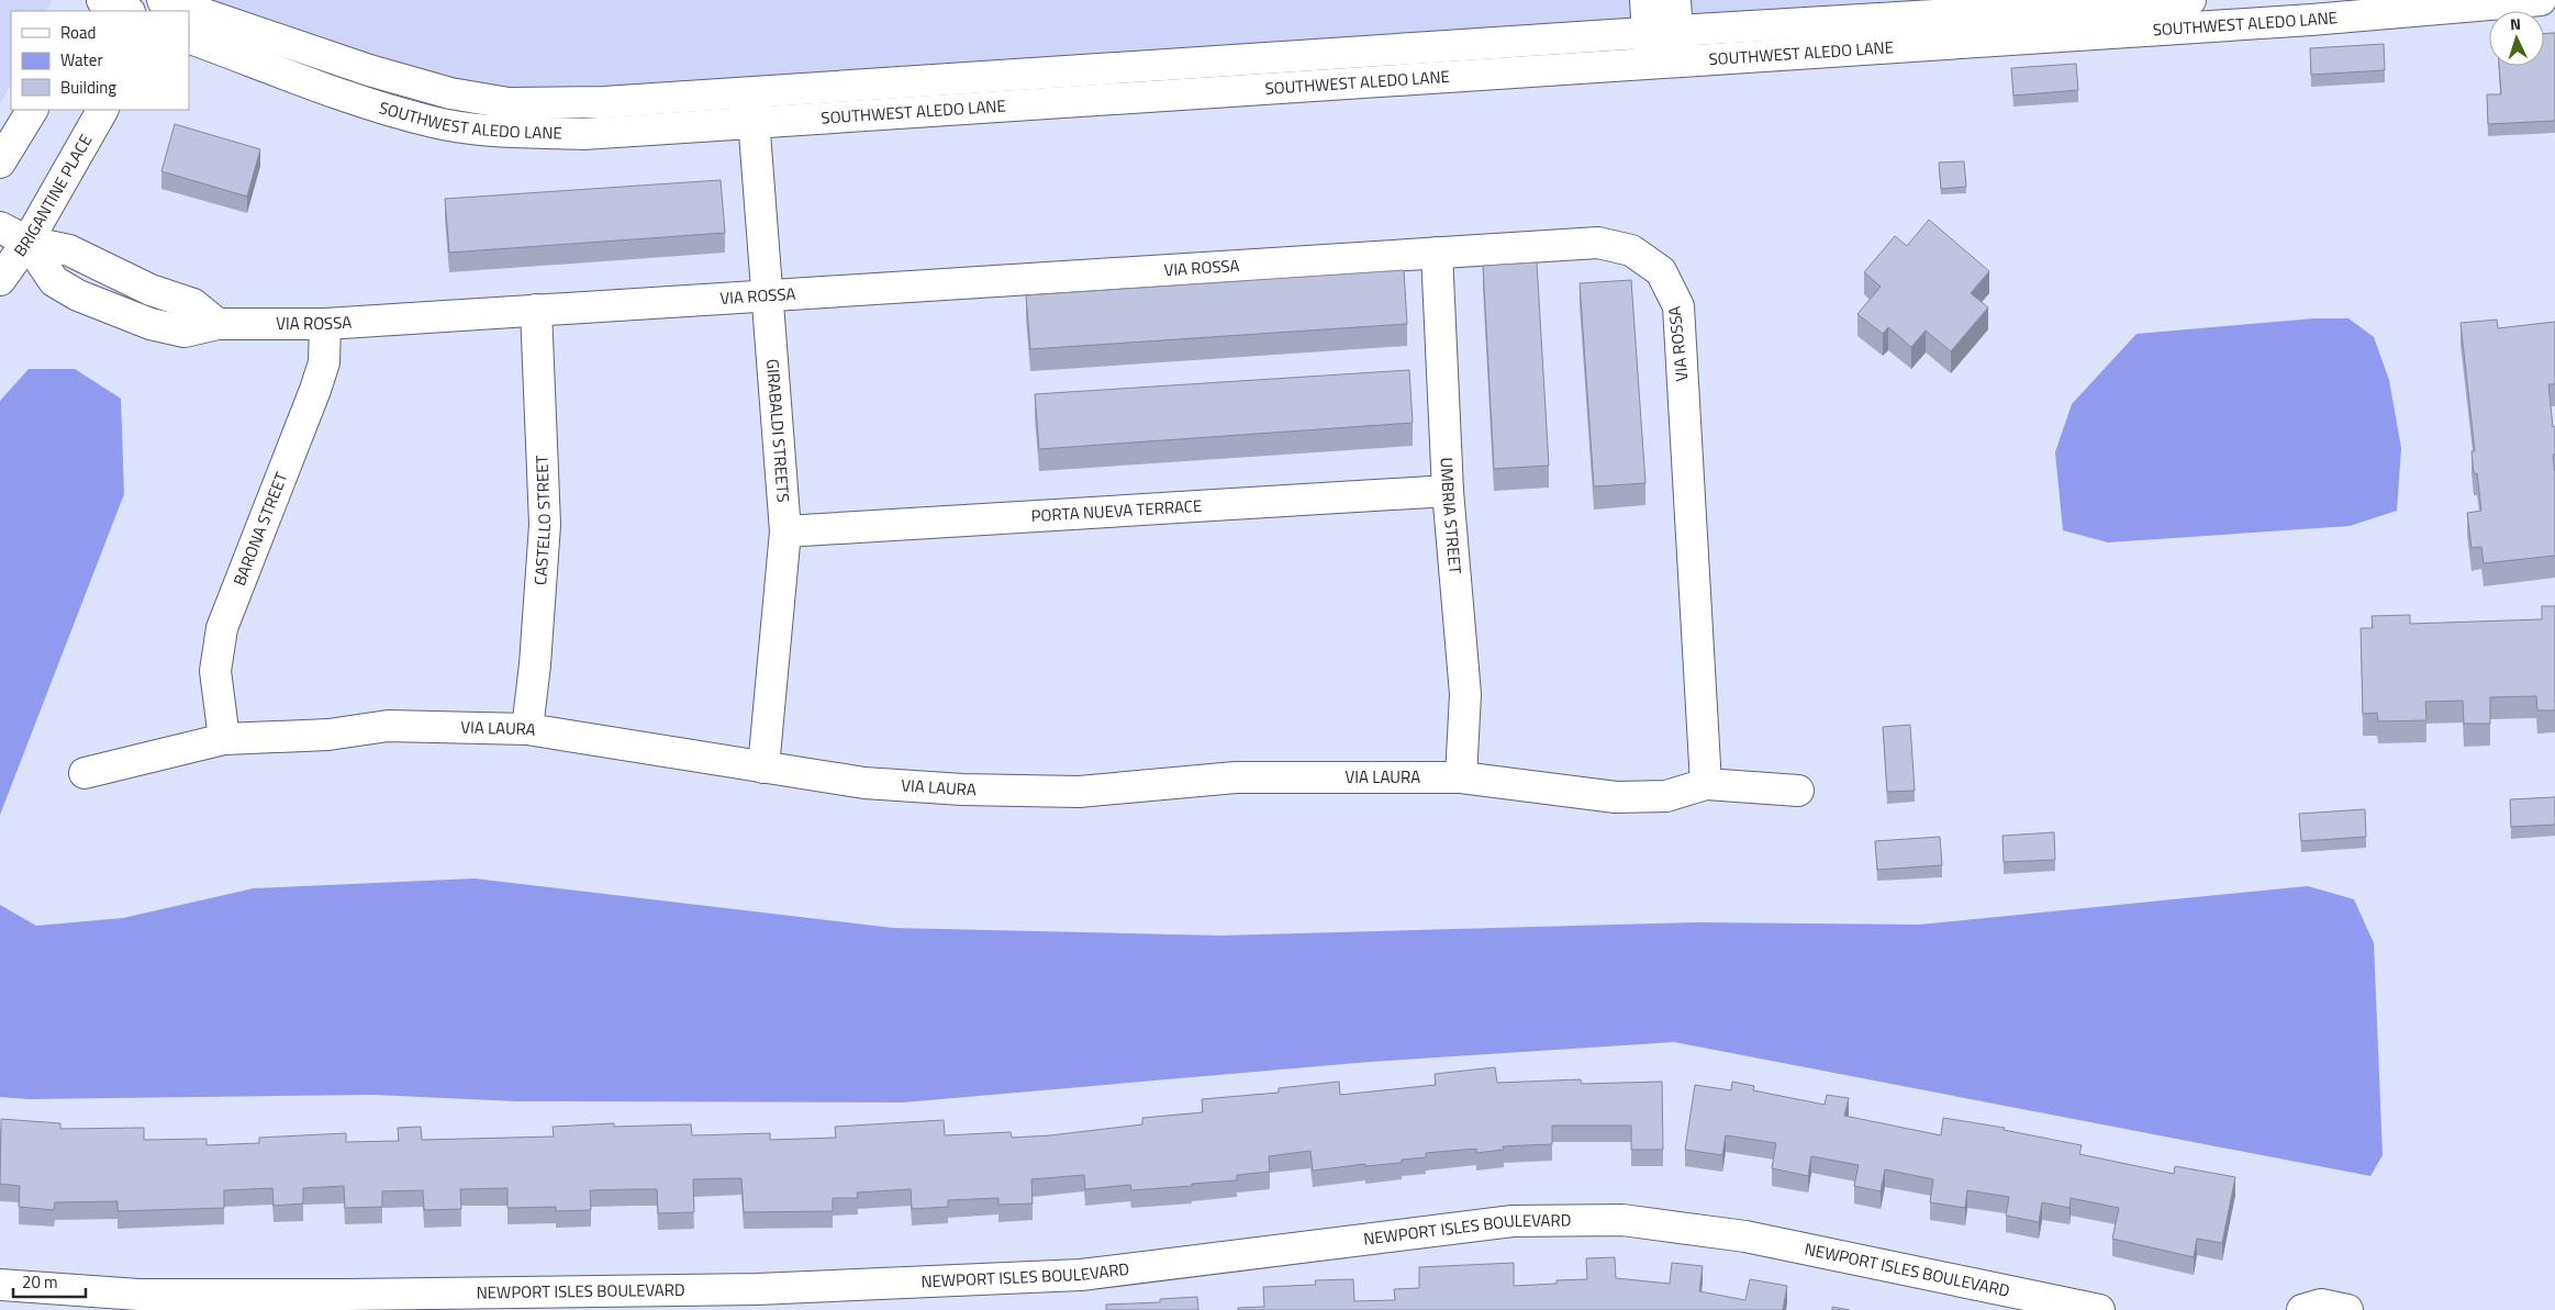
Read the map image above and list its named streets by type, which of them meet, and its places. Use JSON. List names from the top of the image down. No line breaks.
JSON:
{"streets":{"street":["SOUTHWEST ALEDO LANE","BRIGANTINE PLACE","VIA ROSSA","GIRABALDI STREETS","PORTA NUEVA TERRACE","UMBRIA STREET","CASTELLO STREET","BARONA STREET","VIA LAURA","NEWPORT ISLES BOULEVARD"]},"crossings":[["SOUTHWEST ALEDO LANE","GIRABALDI STREETS"],["BRIGANTINE PLACE","VIA ROSSA"],["VIA ROSSA","GIRABALDI STREETS"],["VIA ROSSA","UMBRIA STREET"],["VIA ROSSA","CASTELLO STREET"],["VIA ROSSA","BARONA STREET"],["VIA ROSSA","VIA LAURA"],["GIRABALDI STREETS","PORTA NUEVA TERRACE"],["GIRABALDI STREETS","VIA LAURA"],["PORTA NUEVA TERRACE","UMBRIA STREET"],["UMBRIA STREET","VIA LAURA"],["CASTELLO STREET","VIA LAURA"],["BARONA STREET","VIA LAURA"]],"legend":["Road","Water","Building"],"scale_bar":"20 m","north":"top"}
